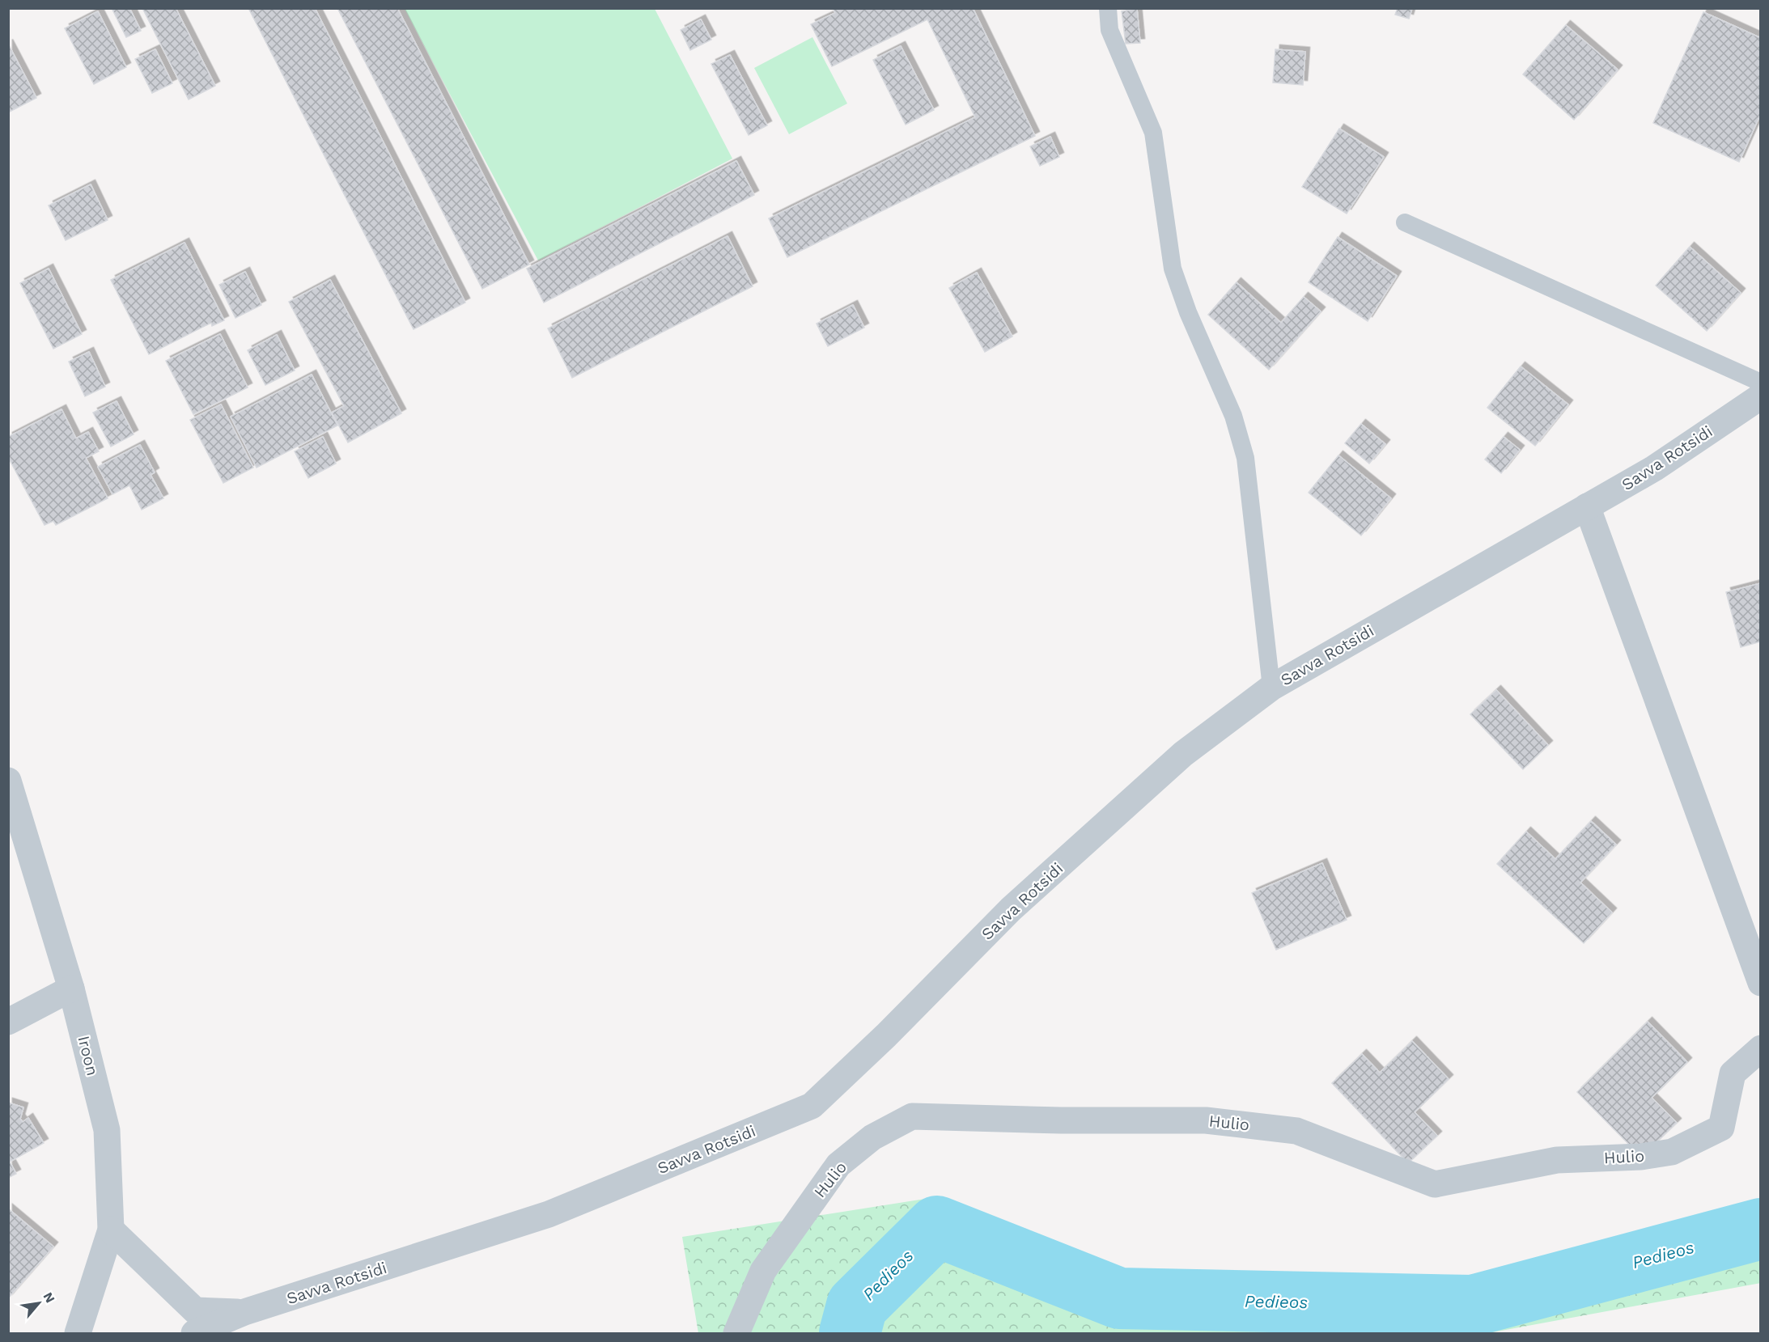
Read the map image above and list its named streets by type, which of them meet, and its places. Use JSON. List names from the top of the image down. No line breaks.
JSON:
{"streets":{"street":["Savva Rotsidi","Iroon","Hulio"]},"crossings":[["Savva Rotsidi","Iroon"]],"water":["Pedieos"],"north":"top right"}
